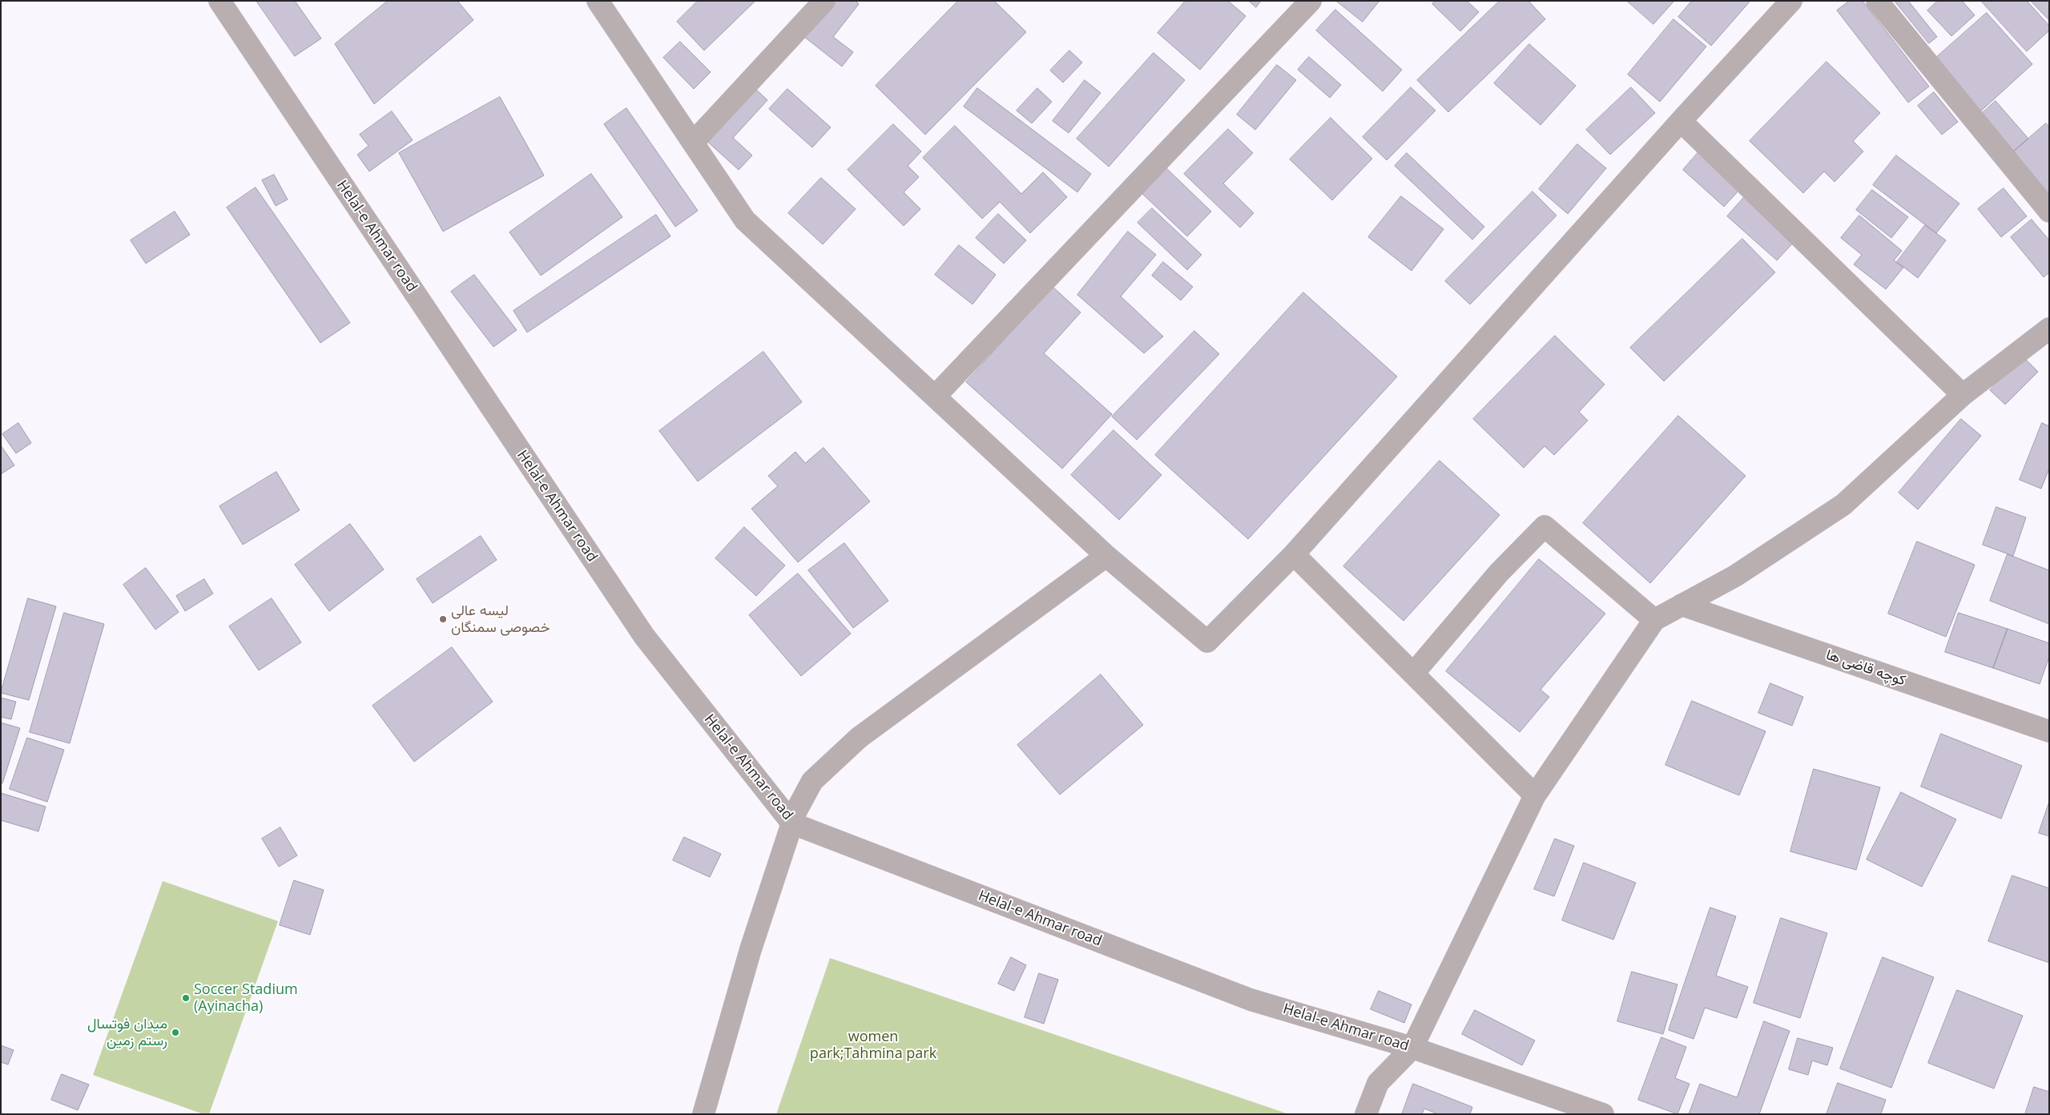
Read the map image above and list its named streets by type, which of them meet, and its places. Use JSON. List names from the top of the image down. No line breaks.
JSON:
{"streets":{"street":["Helal-e Ahmar road","کوچه قاضی ها"]},"parks":["women park;Tahmina park"],"places":["لیسه عالی خصوصی سمنگان","Soccer Stadium (Ayinacha)","میدان فوتسال رستم زمین"]}
